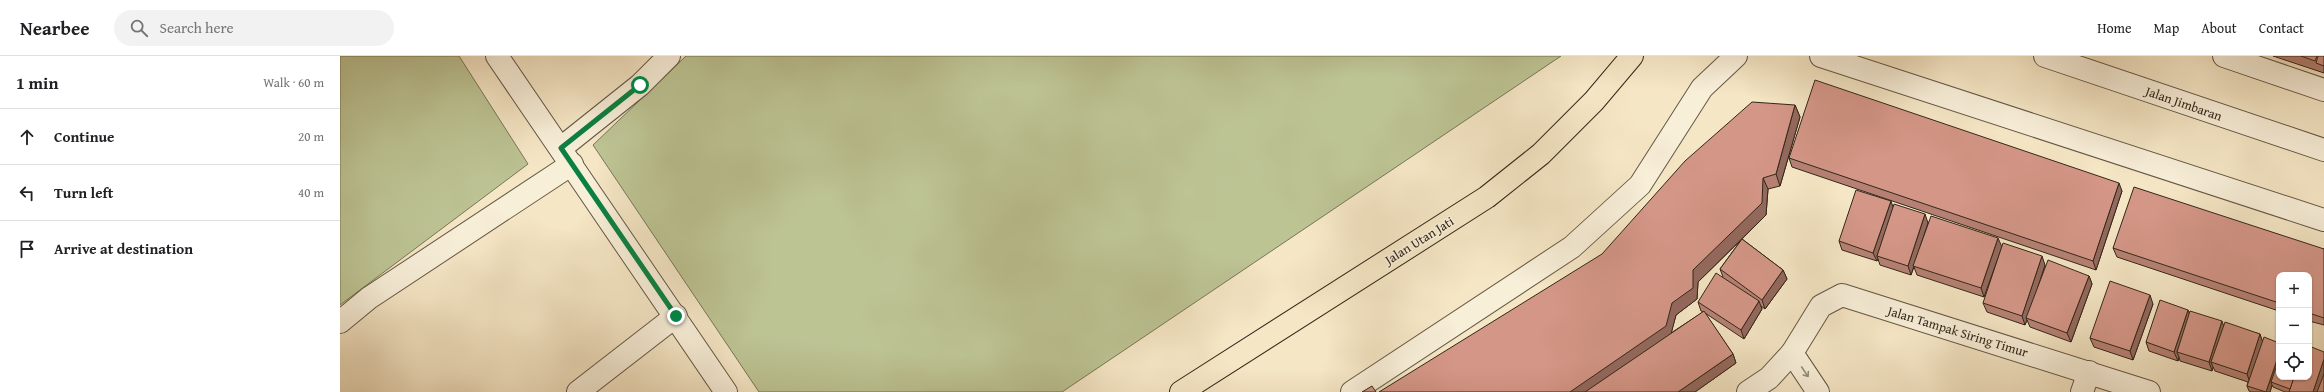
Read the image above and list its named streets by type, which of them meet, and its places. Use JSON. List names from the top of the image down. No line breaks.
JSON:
{"streets":{"main road":["Jalan Utan Jati"],"street":["Jalan Jimbaran","Jalan Tampak Siring Timur"]},"page":{"header":"Nearbee","search":"Search here","nav":["Home","Map","About","Contact"],"heading":["1 min","Walk · 60 m"],"list":[["Continue","20 m"],["Turn left","40 m"],"Arrive at destination"],"map_buttons":["+","−"]}}
